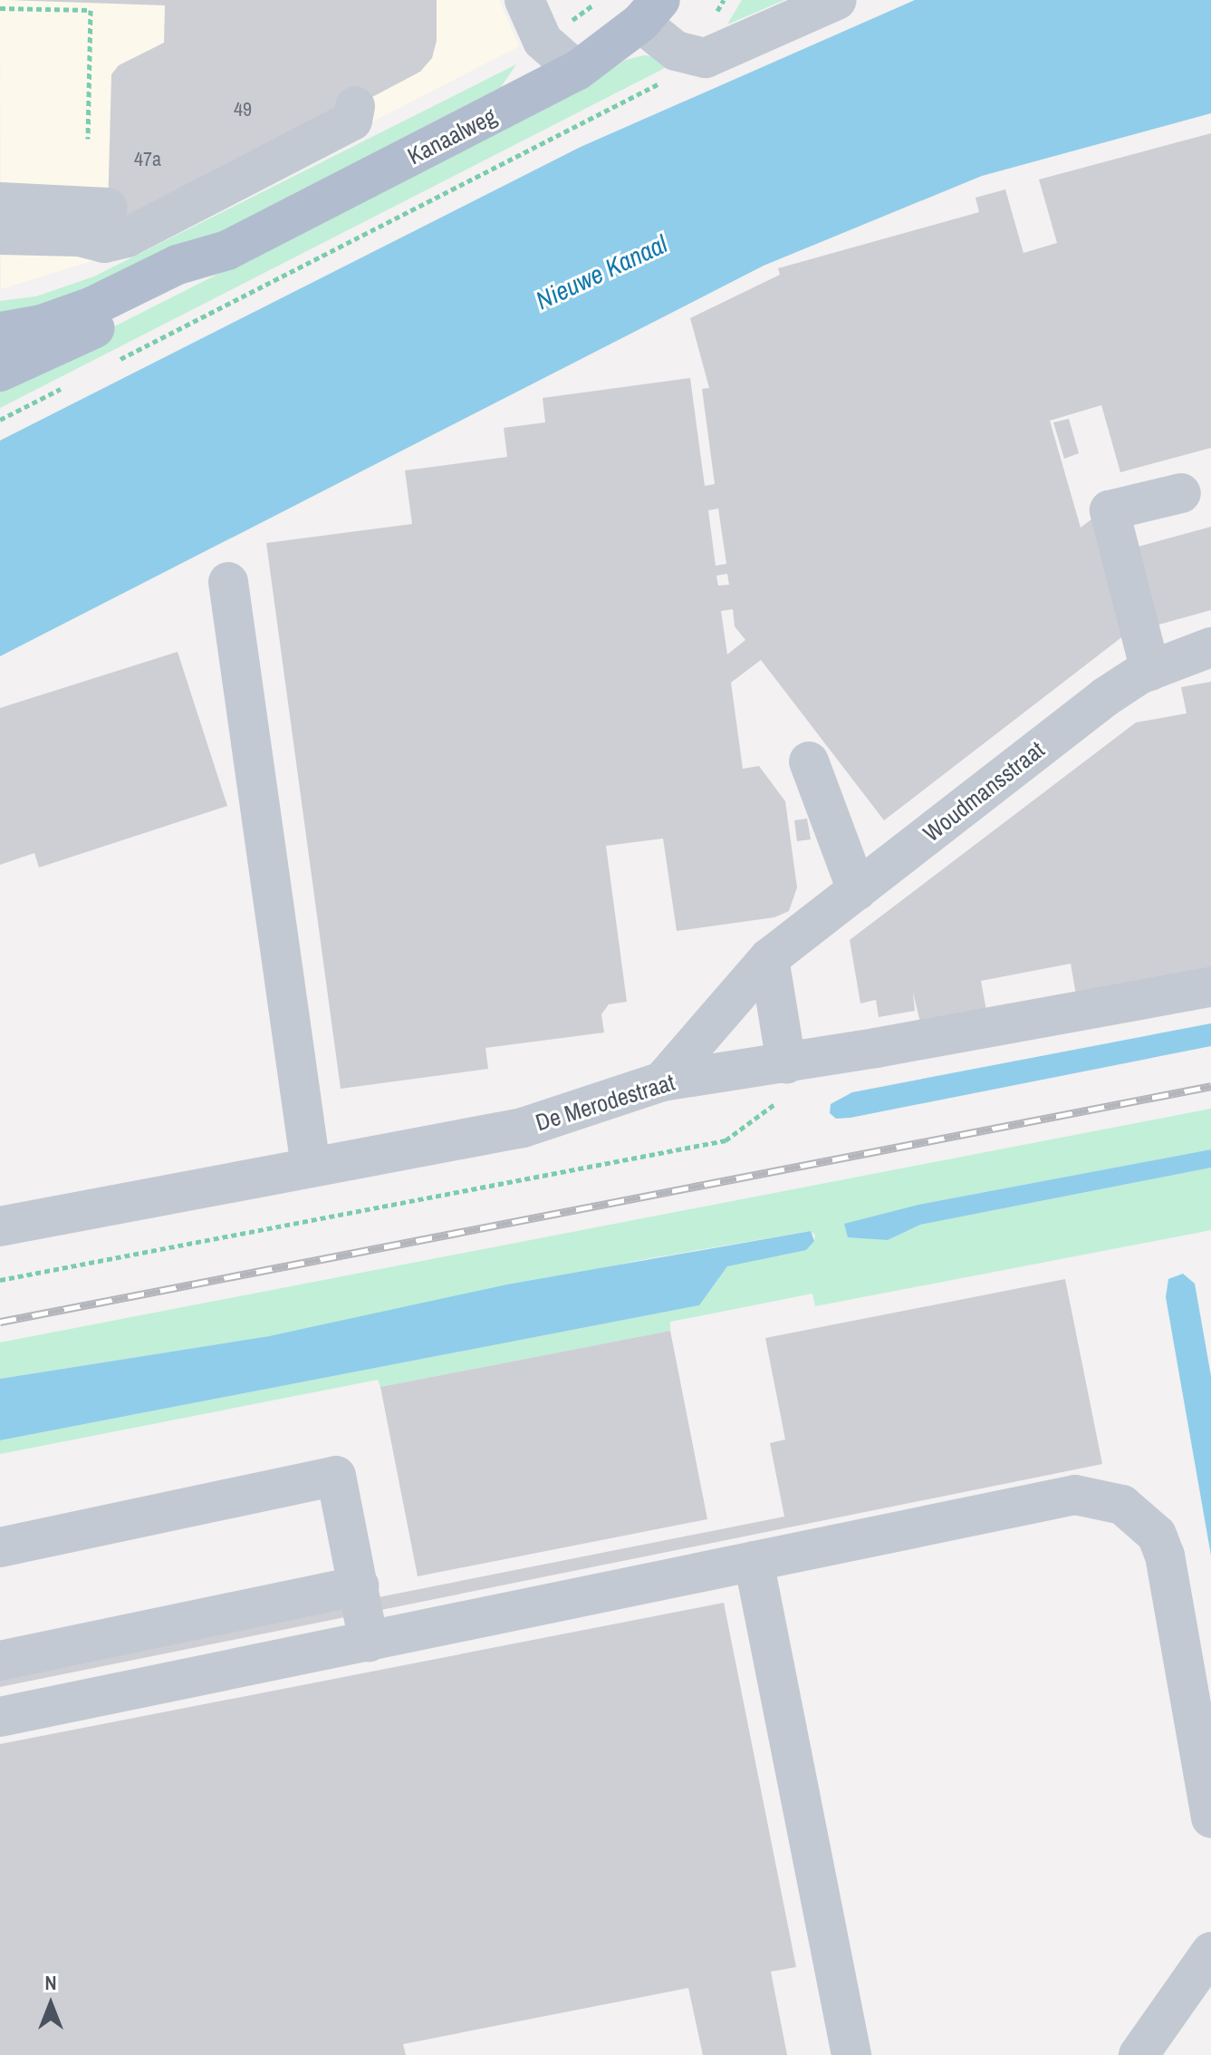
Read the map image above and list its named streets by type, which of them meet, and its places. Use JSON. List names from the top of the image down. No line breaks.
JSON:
{"streets":{"main road":["Kanaalweg"],"street":["Woudmansstraat","De Merodestraat"]},"crossings":[["Woudmansstraat","De Merodestraat"]],"water":["Nieuwe Kanaal"],"house_numbers":["49","47a"],"north":"top"}
